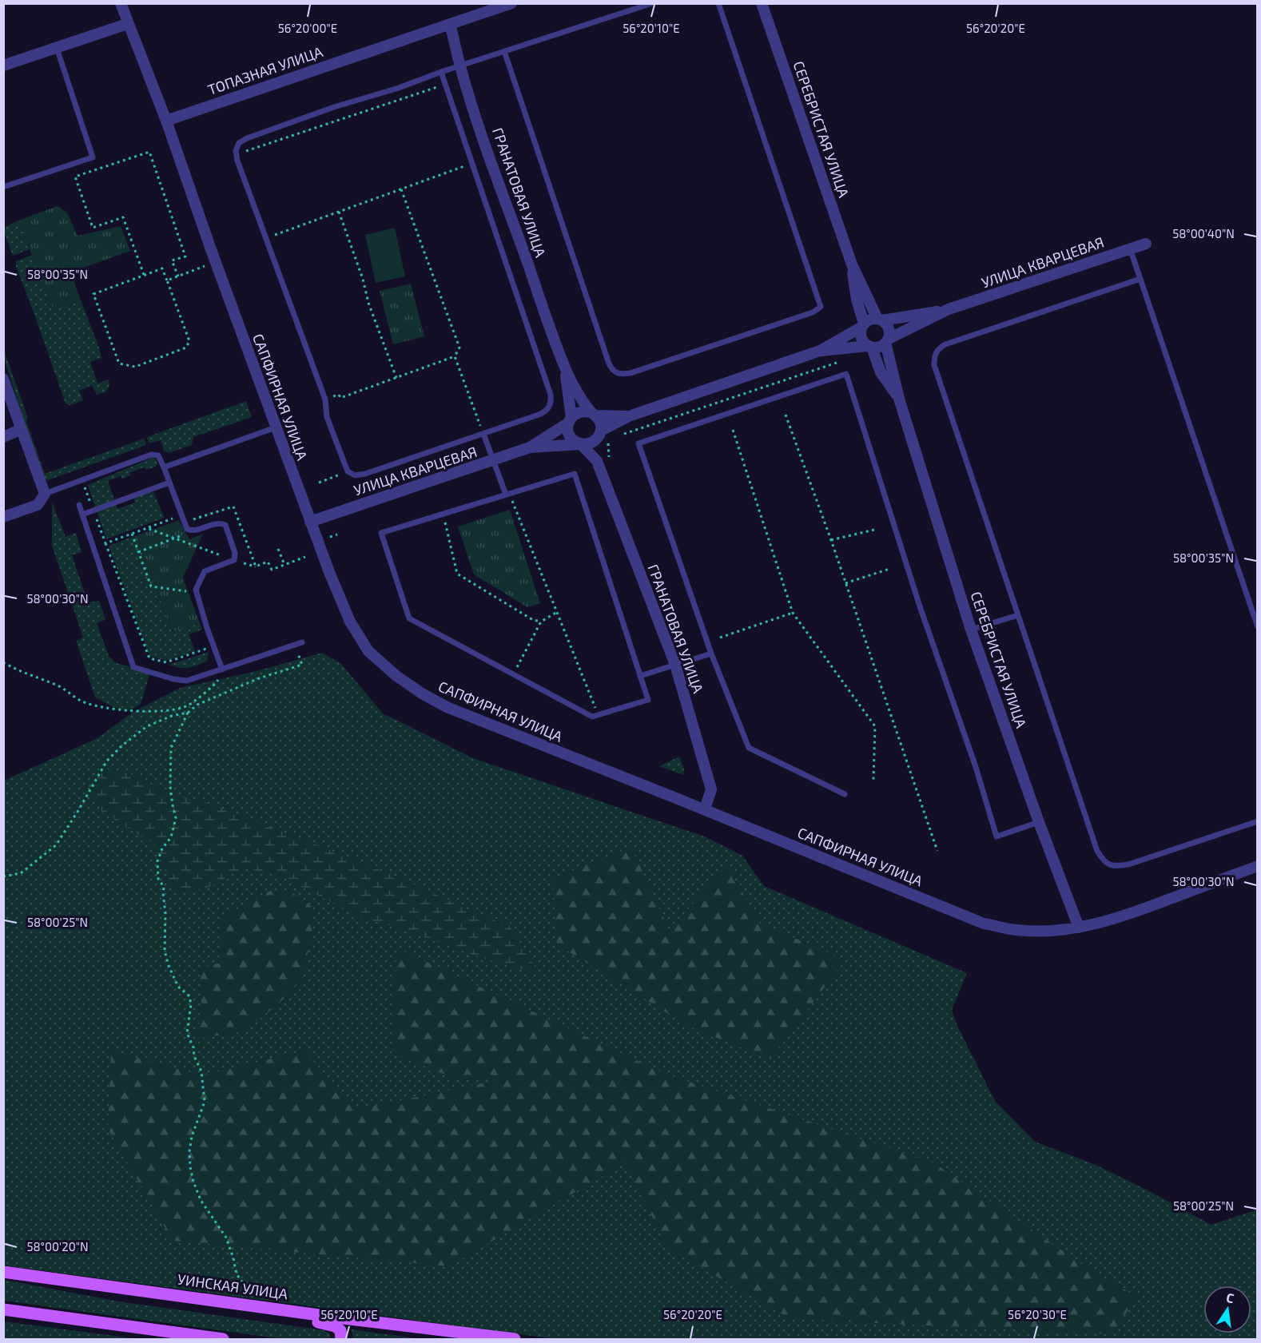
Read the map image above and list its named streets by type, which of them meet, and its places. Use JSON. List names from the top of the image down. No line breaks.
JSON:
{"streets":{"main road":["УИНСКАЯ УЛИЦА"],"street":["ТОПАЗНАЯ УЛИЦА","СЕРЕБРИСТАЯ УЛИЦА","ГРАНАТОВАЯ УЛИЦА","УЛИЦА КВАРЦЕВАЯ","САПФИРНАЯ УЛИЦА"]},"crossings":[["ТОПАЗНАЯ УЛИЦА","ГРАНАТОВАЯ УЛИЦА"],["ТОПАЗНАЯ УЛИЦА","САПФИРНАЯ УЛИЦА"],["СЕРЕБРИСТАЯ УЛИЦА","САПФИРНАЯ УЛИЦА"],["ГРАНАТОВАЯ УЛИЦА","САПФИРНАЯ УЛИЦА"],["УЛИЦА КВАРЦЕВАЯ","САПФИРНАЯ УЛИЦА"]],"north":"top","coordinates":["56°20'10\"E","56°20'20\"E","56°20'00\"E","58°00'40\"N","58°00'35\"N","58°00'30\"N","58°00'25\"N","58°00'20\"N","56°20'30\"E"]}
